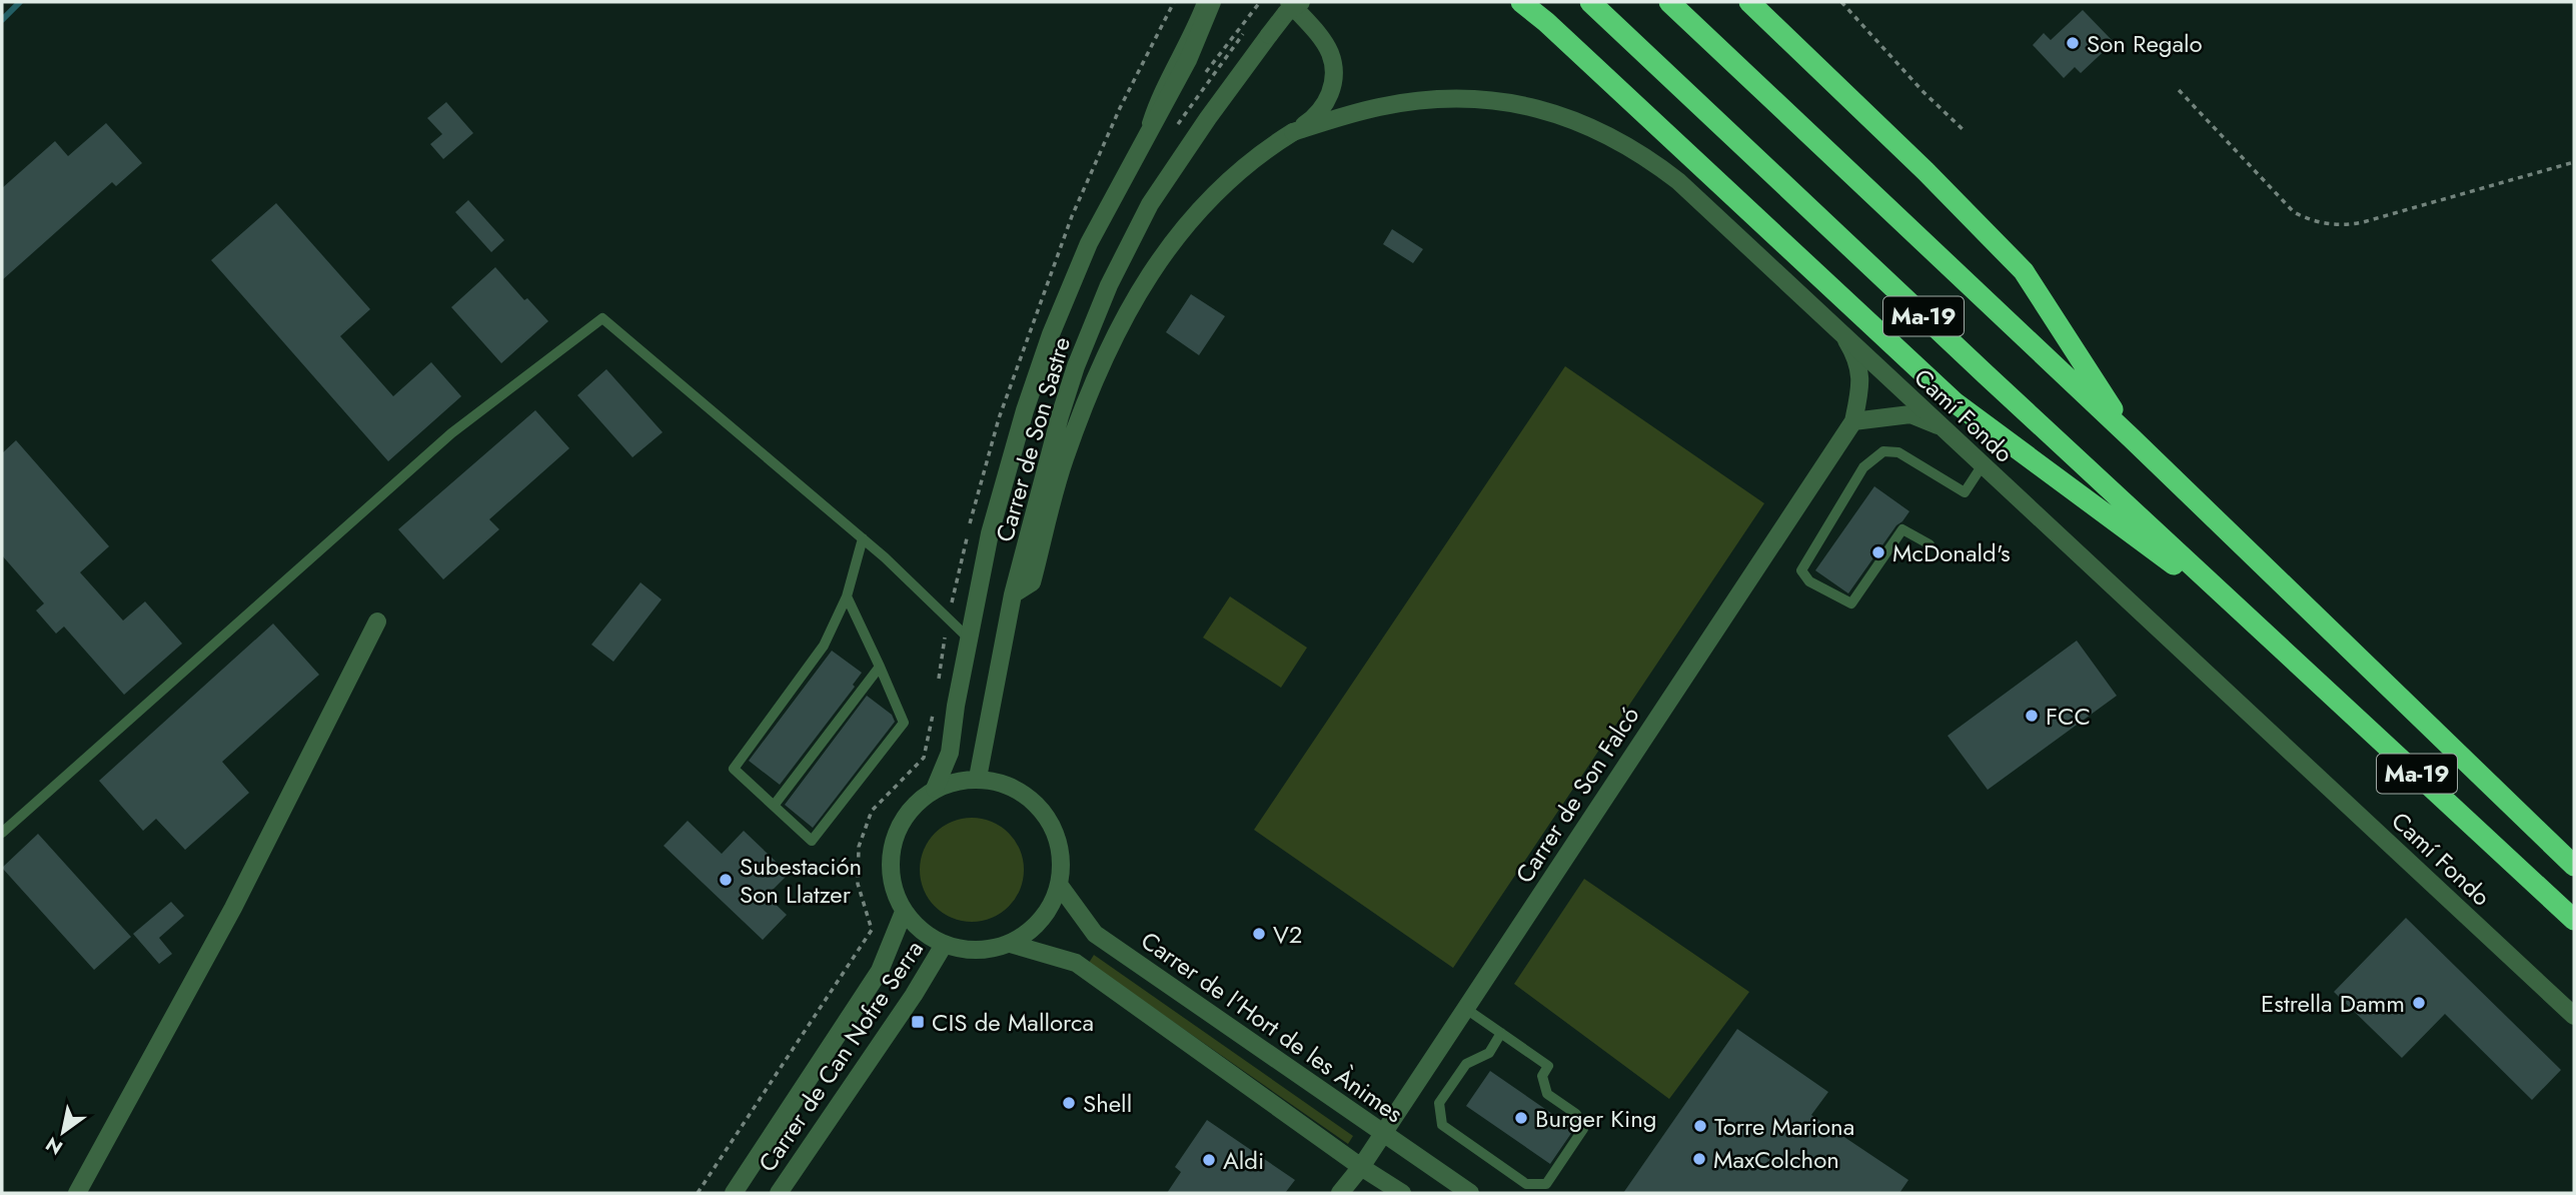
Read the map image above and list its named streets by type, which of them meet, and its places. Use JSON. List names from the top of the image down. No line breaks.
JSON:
{"streets":{"highway":["Ma-19"],"street":["Camí Fondo","Carrer de Son Sastre","Carrer de Son Falcó","Carrer de l'Hort de les Ànimes","Carrer de Can Nofre Serra"]},"crossings":[["Carrer de Son Sastre","Carrer de l'Hort de les Ànimes"],["Carrer de Son Sastre","Carrer de Can Nofre Serra"],["Carrer de Son Falcó","Carrer de l'Hort de les Ànimes"],["Carrer de l'Hort de les Ànimes","Carrer de Can Nofre Serra"]],"places":{"other":["Son Regalo","McDonald's","FCC","Subestación Son Llatzer","V2","Estrella Damm","Shell","Burger King","Torre Mariona","MaxColchon","Aldi"],"transit":["CIS de Mallorca"]},"north":"bottom left"}
